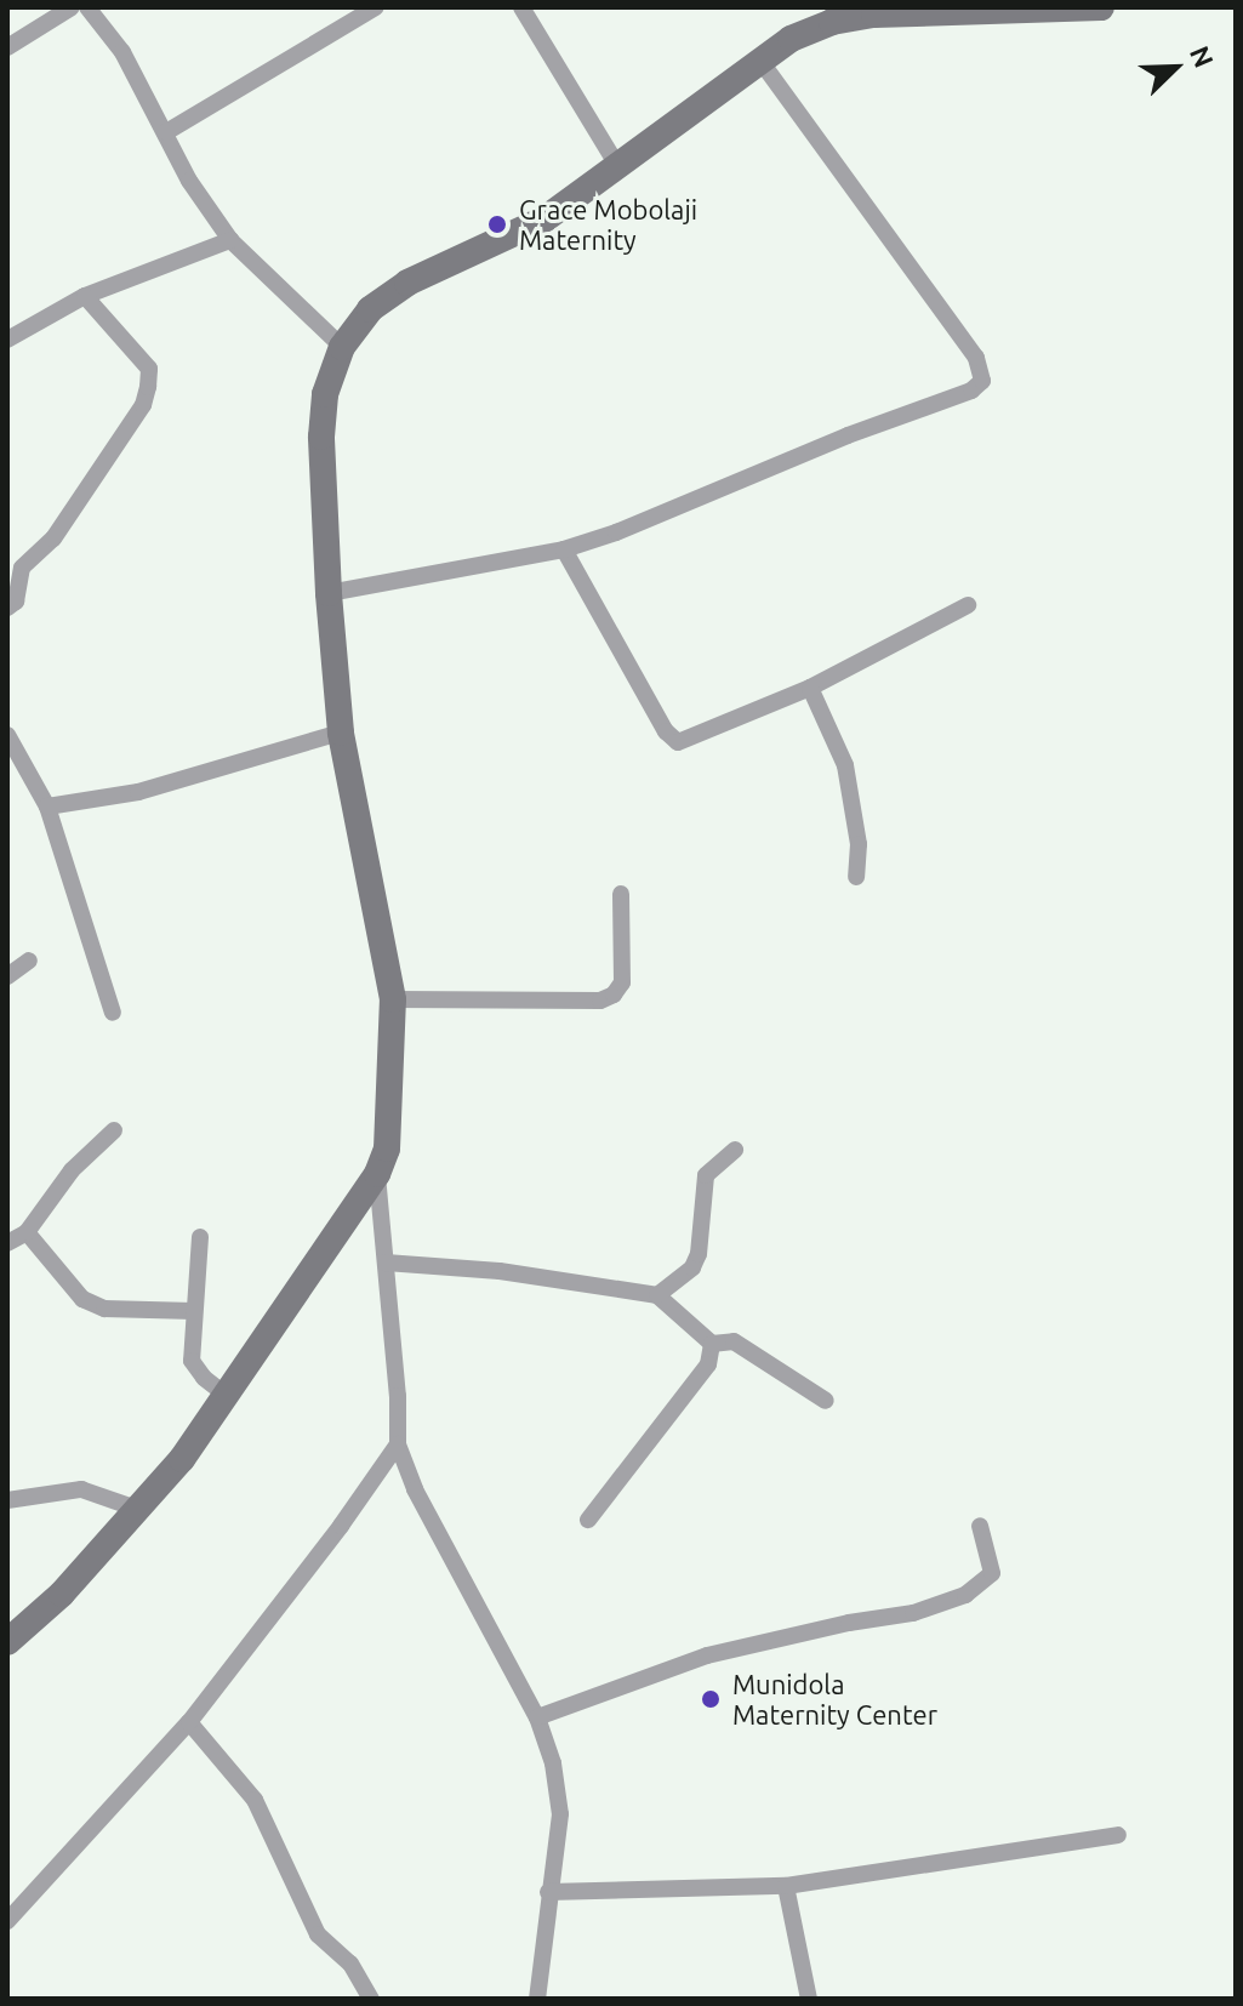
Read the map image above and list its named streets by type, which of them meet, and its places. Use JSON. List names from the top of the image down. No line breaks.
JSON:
{"places":["Grace Mobolaji Maternity","Munidola Maternity Center"],"north":"top right"}
